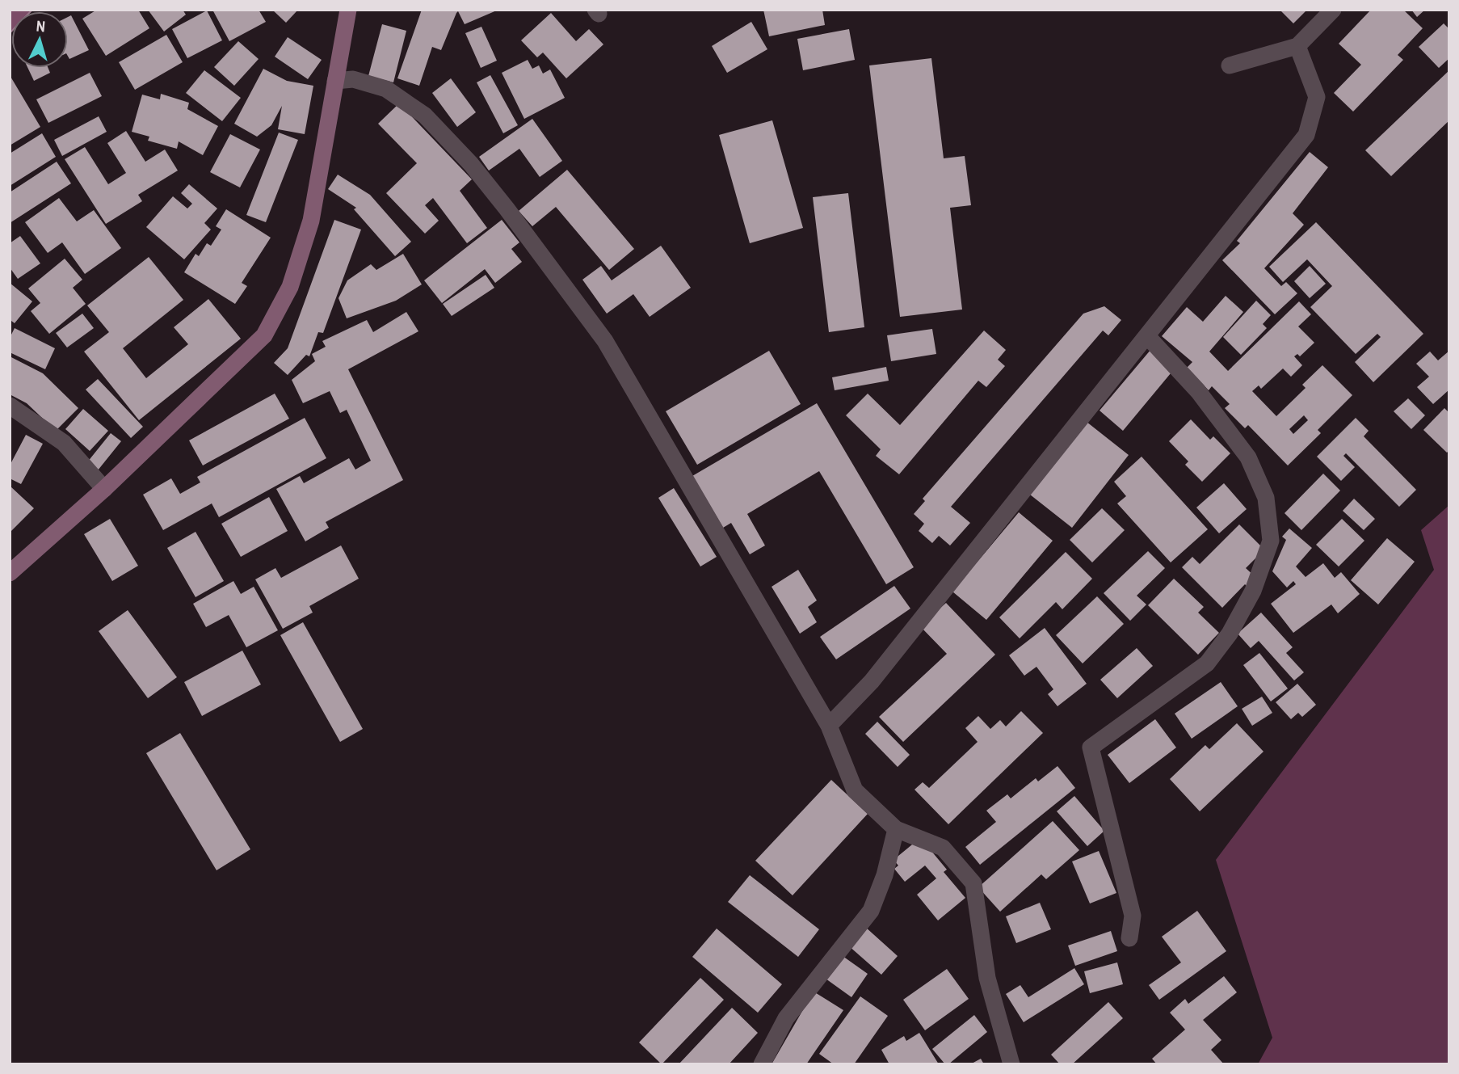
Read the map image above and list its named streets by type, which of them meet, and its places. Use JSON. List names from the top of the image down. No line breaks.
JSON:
{"north":"top"}
